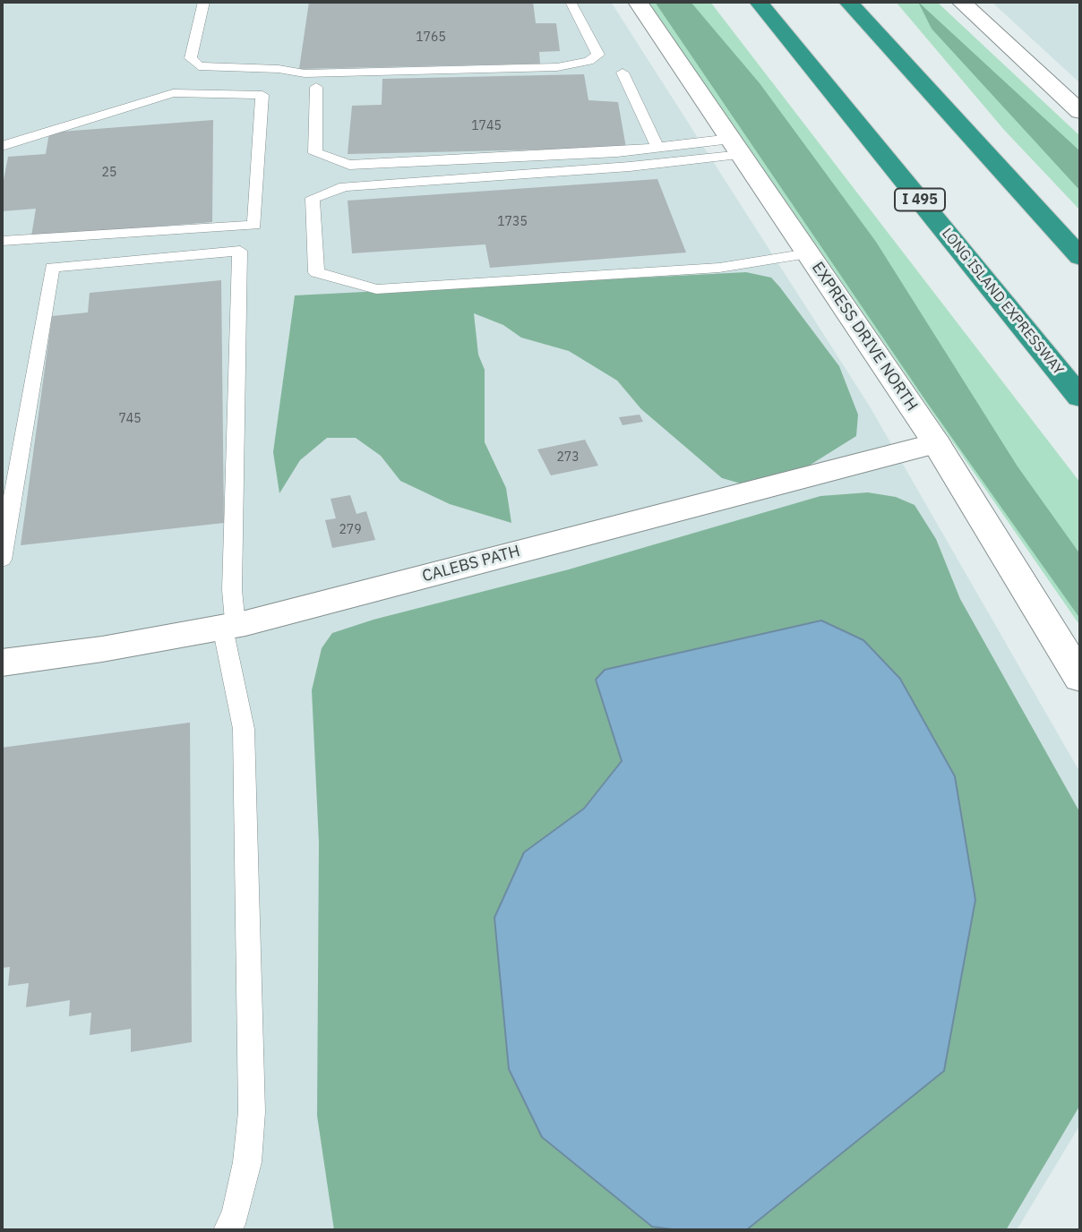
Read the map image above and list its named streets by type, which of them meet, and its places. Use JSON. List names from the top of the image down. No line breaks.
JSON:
{"streets":{"highway":["I 495","LONG ISLAND EXPRESSWAY"],"main road":["EXPRESS DRIVE NORTH","CALEBS PATH"]},"crossings":[["EXPRESS DRIVE NORTH","CALEBS PATH"]],"house_numbers":["1765","1745","25","1735","745","273","279"]}
